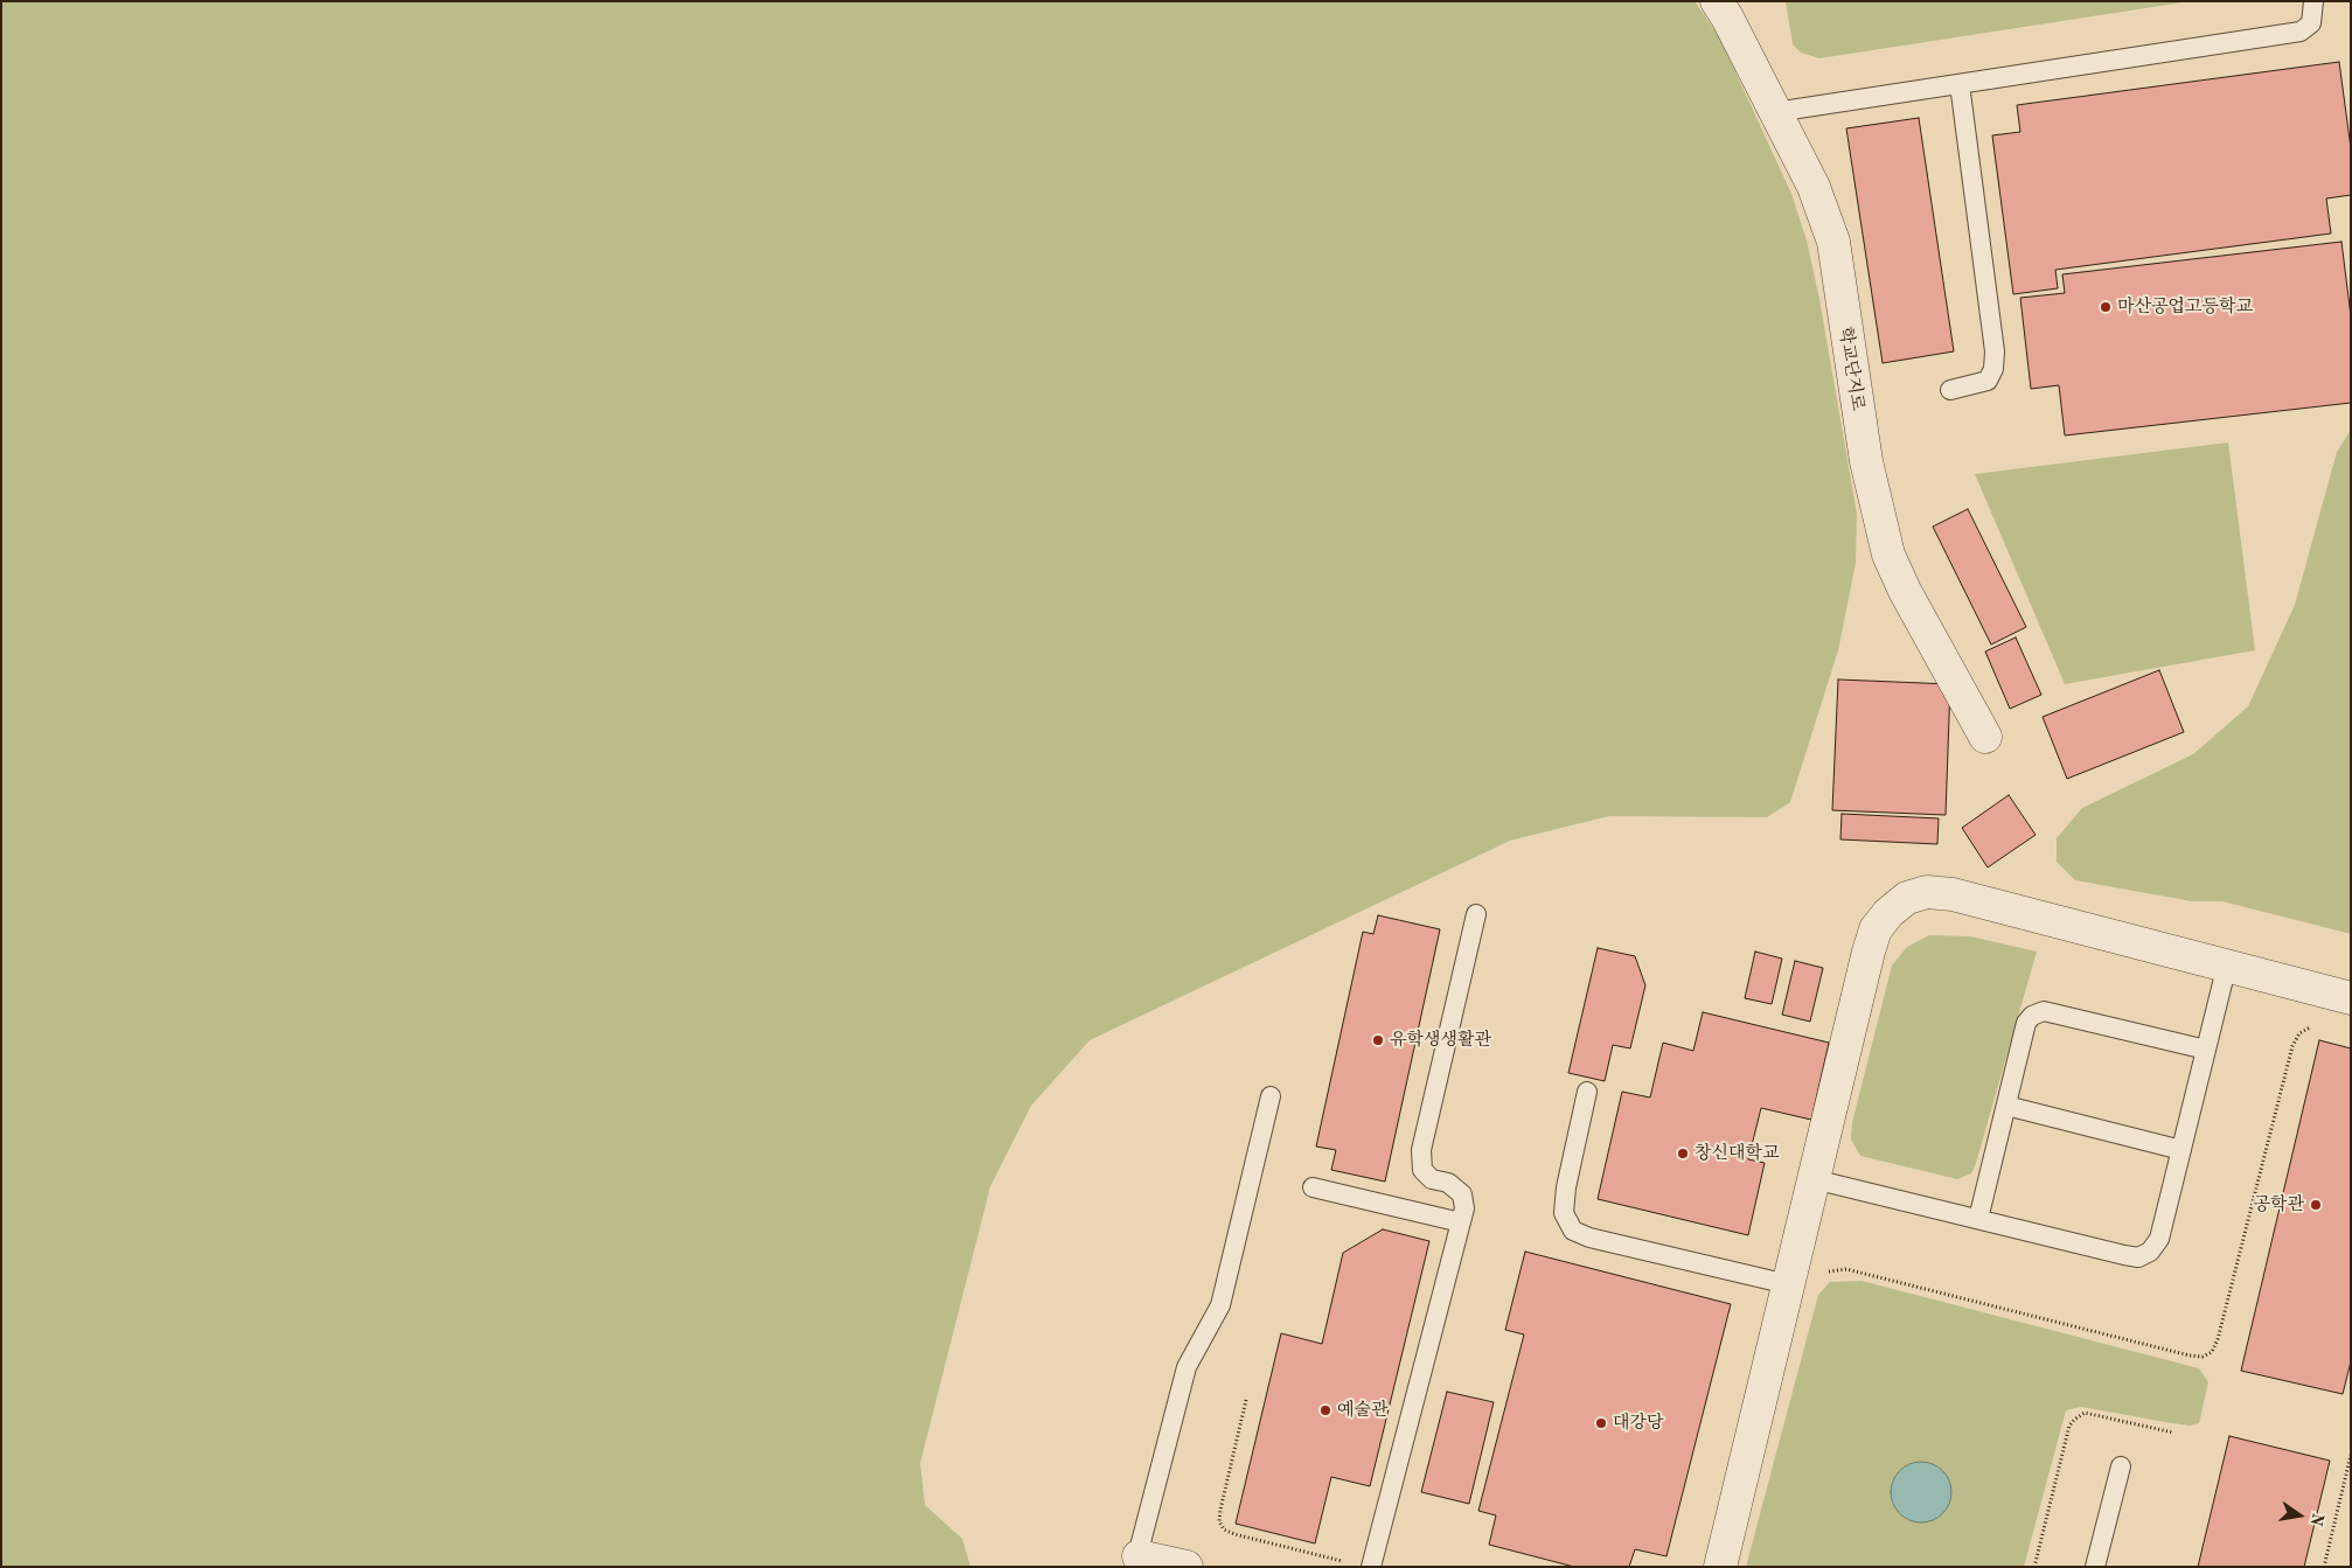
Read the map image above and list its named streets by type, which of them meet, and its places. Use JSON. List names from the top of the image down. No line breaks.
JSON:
{"streets":{"street":["학교단지로"]},"places":["마산공업고등학교","유학생생활관","창신대학교","공학관","예술관","대강당"],"north":"right"}
